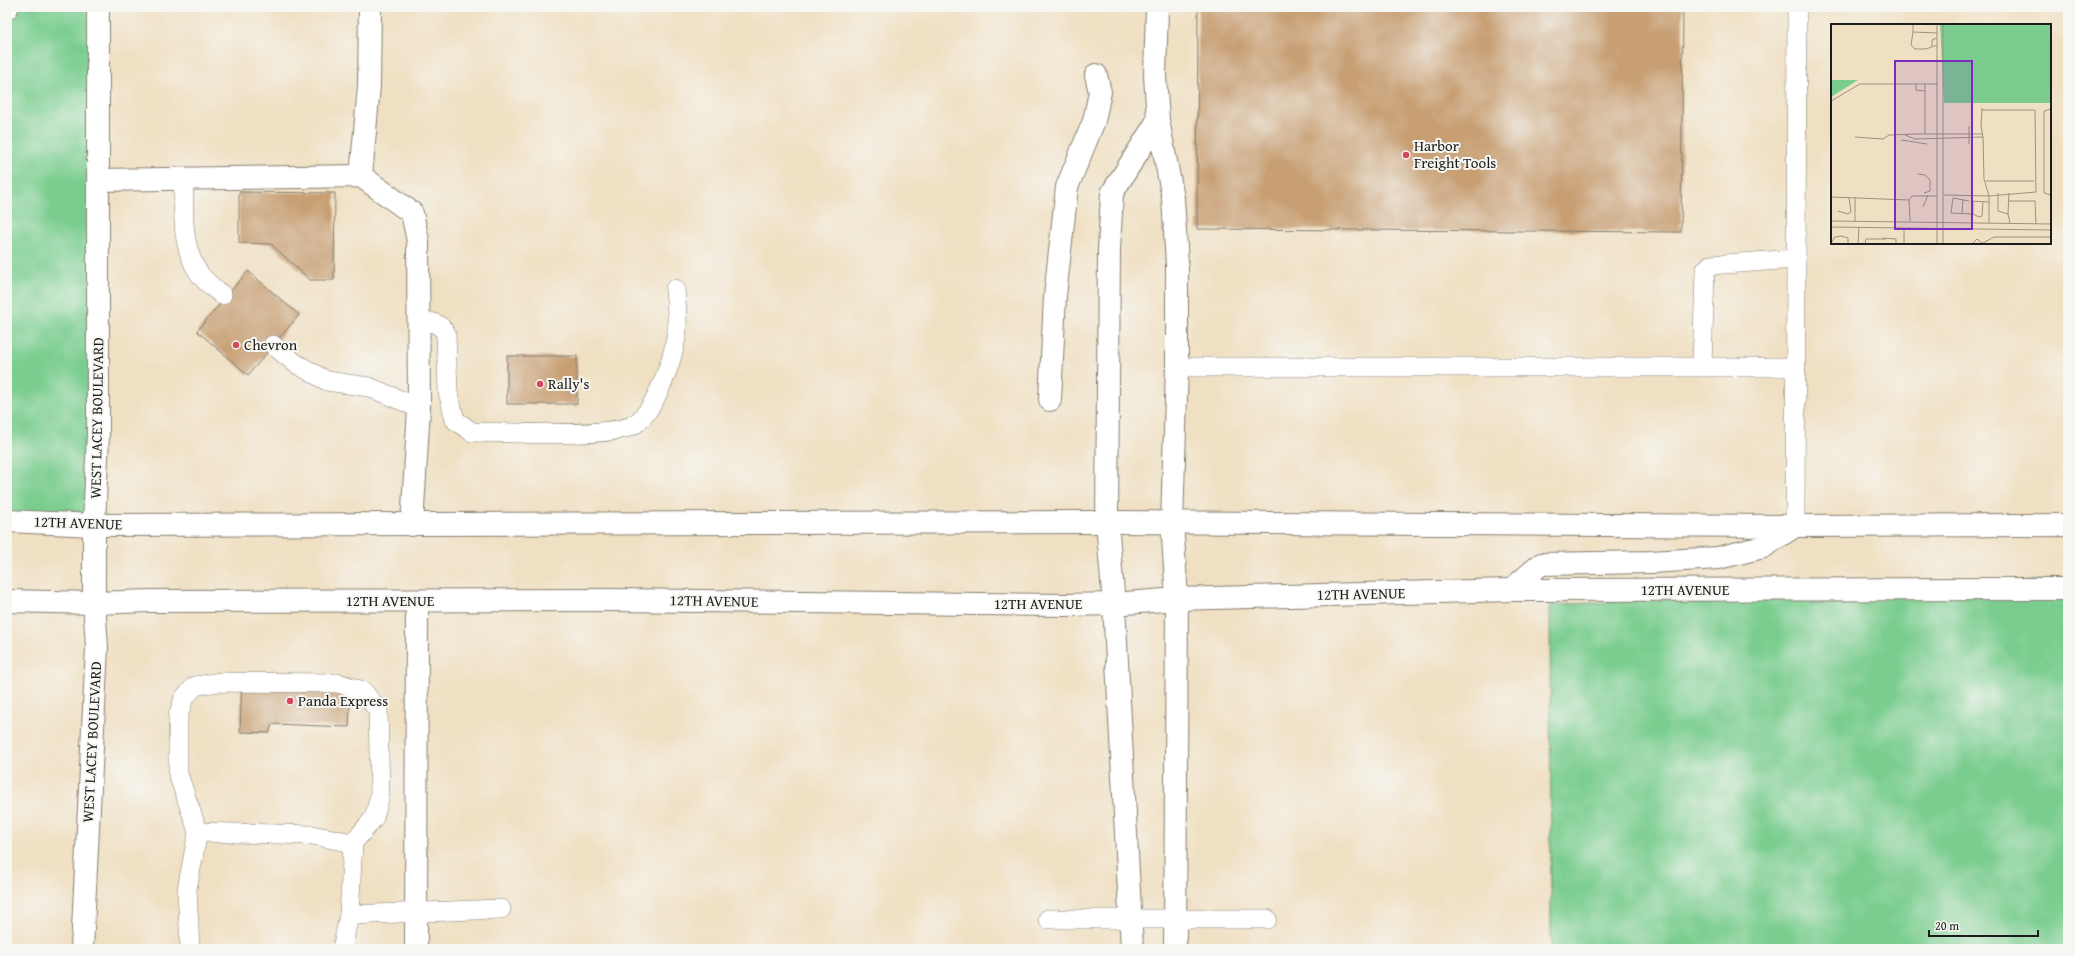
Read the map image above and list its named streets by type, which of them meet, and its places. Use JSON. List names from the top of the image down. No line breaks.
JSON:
{"streets":{"main road":["WEST LACEY BOULEVARD","12TH AVENUE"]},"crossings":[["WEST LACEY BOULEVARD","12TH AVENUE"]],"places":["Harbor Freight Tools","Chevron","Rally's","Panda Express"],"scale_bar":"20 m"}
